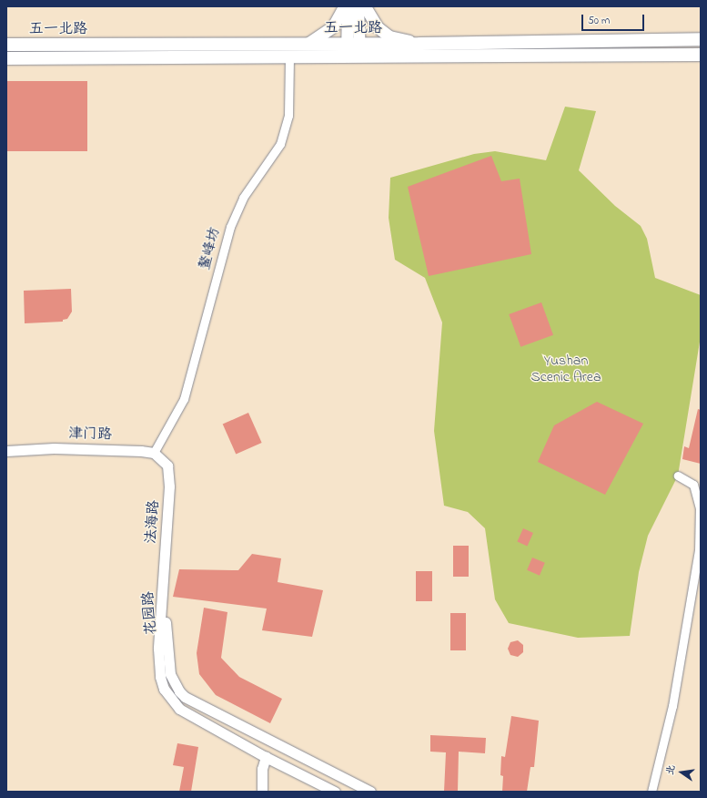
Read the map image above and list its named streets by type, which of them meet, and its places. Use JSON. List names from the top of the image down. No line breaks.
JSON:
{"streets":{"main road":["五一北路"],"street":["鳌峰坊","津门路","法海路","花园路"]},"crossings":[["五一北路","鳌峰坊"],["鳌峰坊","津门路"],["鳌峰坊","法海路"],["津门路","法海路"],["法海路","花园路"]],"parks":["Yushan Scenic Area"],"scale_bar":"50 m","north":"left"}
